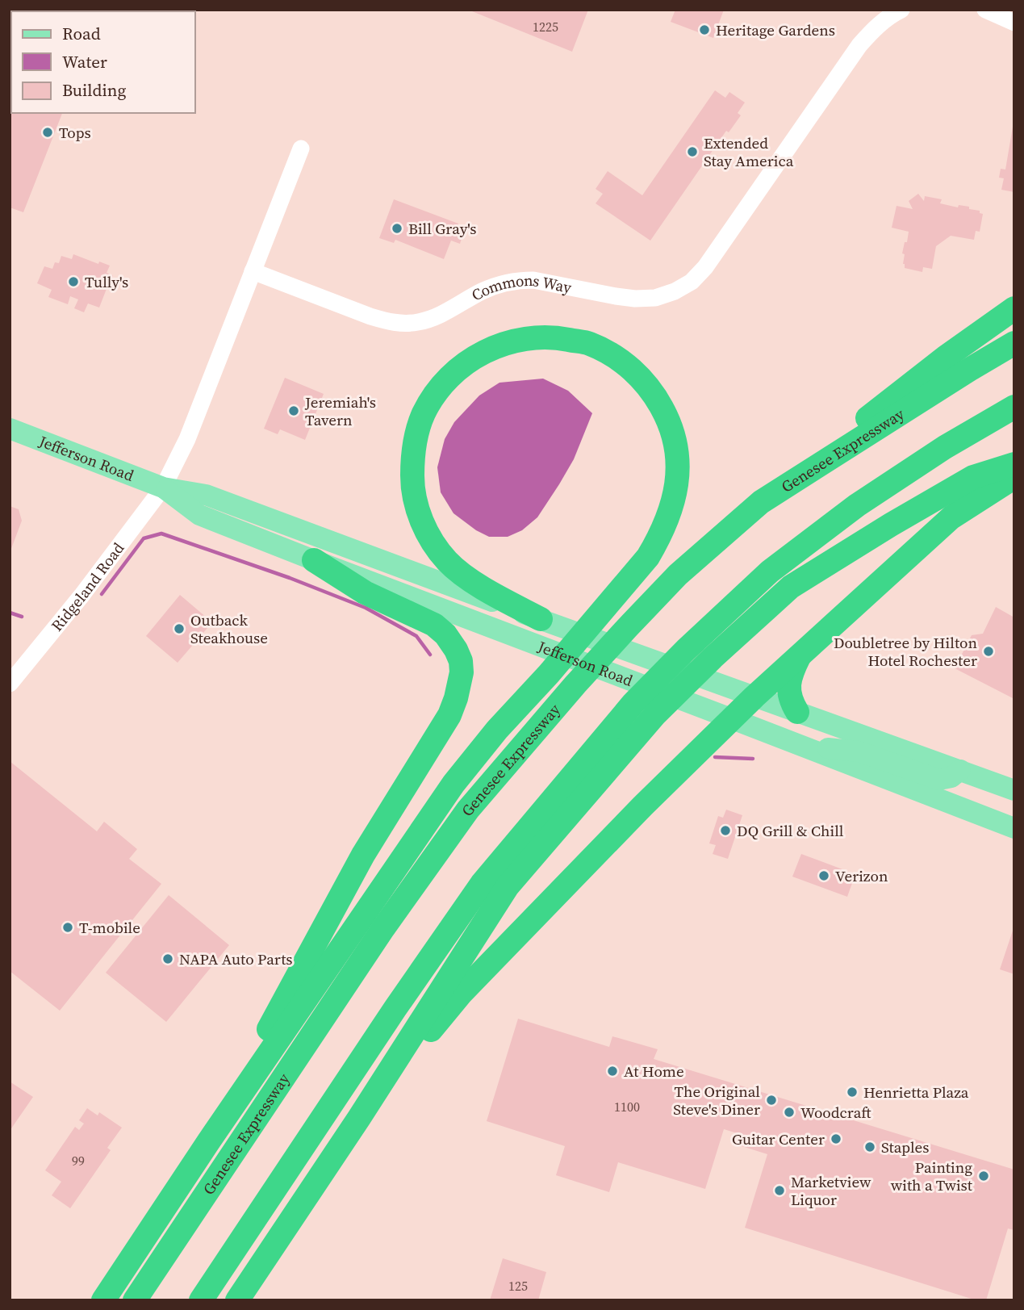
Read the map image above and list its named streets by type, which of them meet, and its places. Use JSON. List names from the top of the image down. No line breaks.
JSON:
{"streets":{"highway":["Genesee Expressway"],"main road":["Jefferson Road"],"street":["Commons Way","Ridgeland Road"]},"crossings":[["Jefferson Road","Ridgeland Road"]],"places":["Heritage Gardens","Tops","Extended Stay America","Bill Gray's","Tully's","Jeremiah's Tavern","Outback Steakhouse","Doubletree by Hilton Hotel Rochester","DQ Grill & Chill","Verizon","T-mobile","NAPA Auto Parts","At Home","Henrietta Plaza","The Original Steve's Diner","Woodcraft","Guitar Center","Staples","Painting with a Twist","Marketview Liquor"],"house_numbers":["1225","1100","99","125"],"legend":["Road","Water","Building"]}
